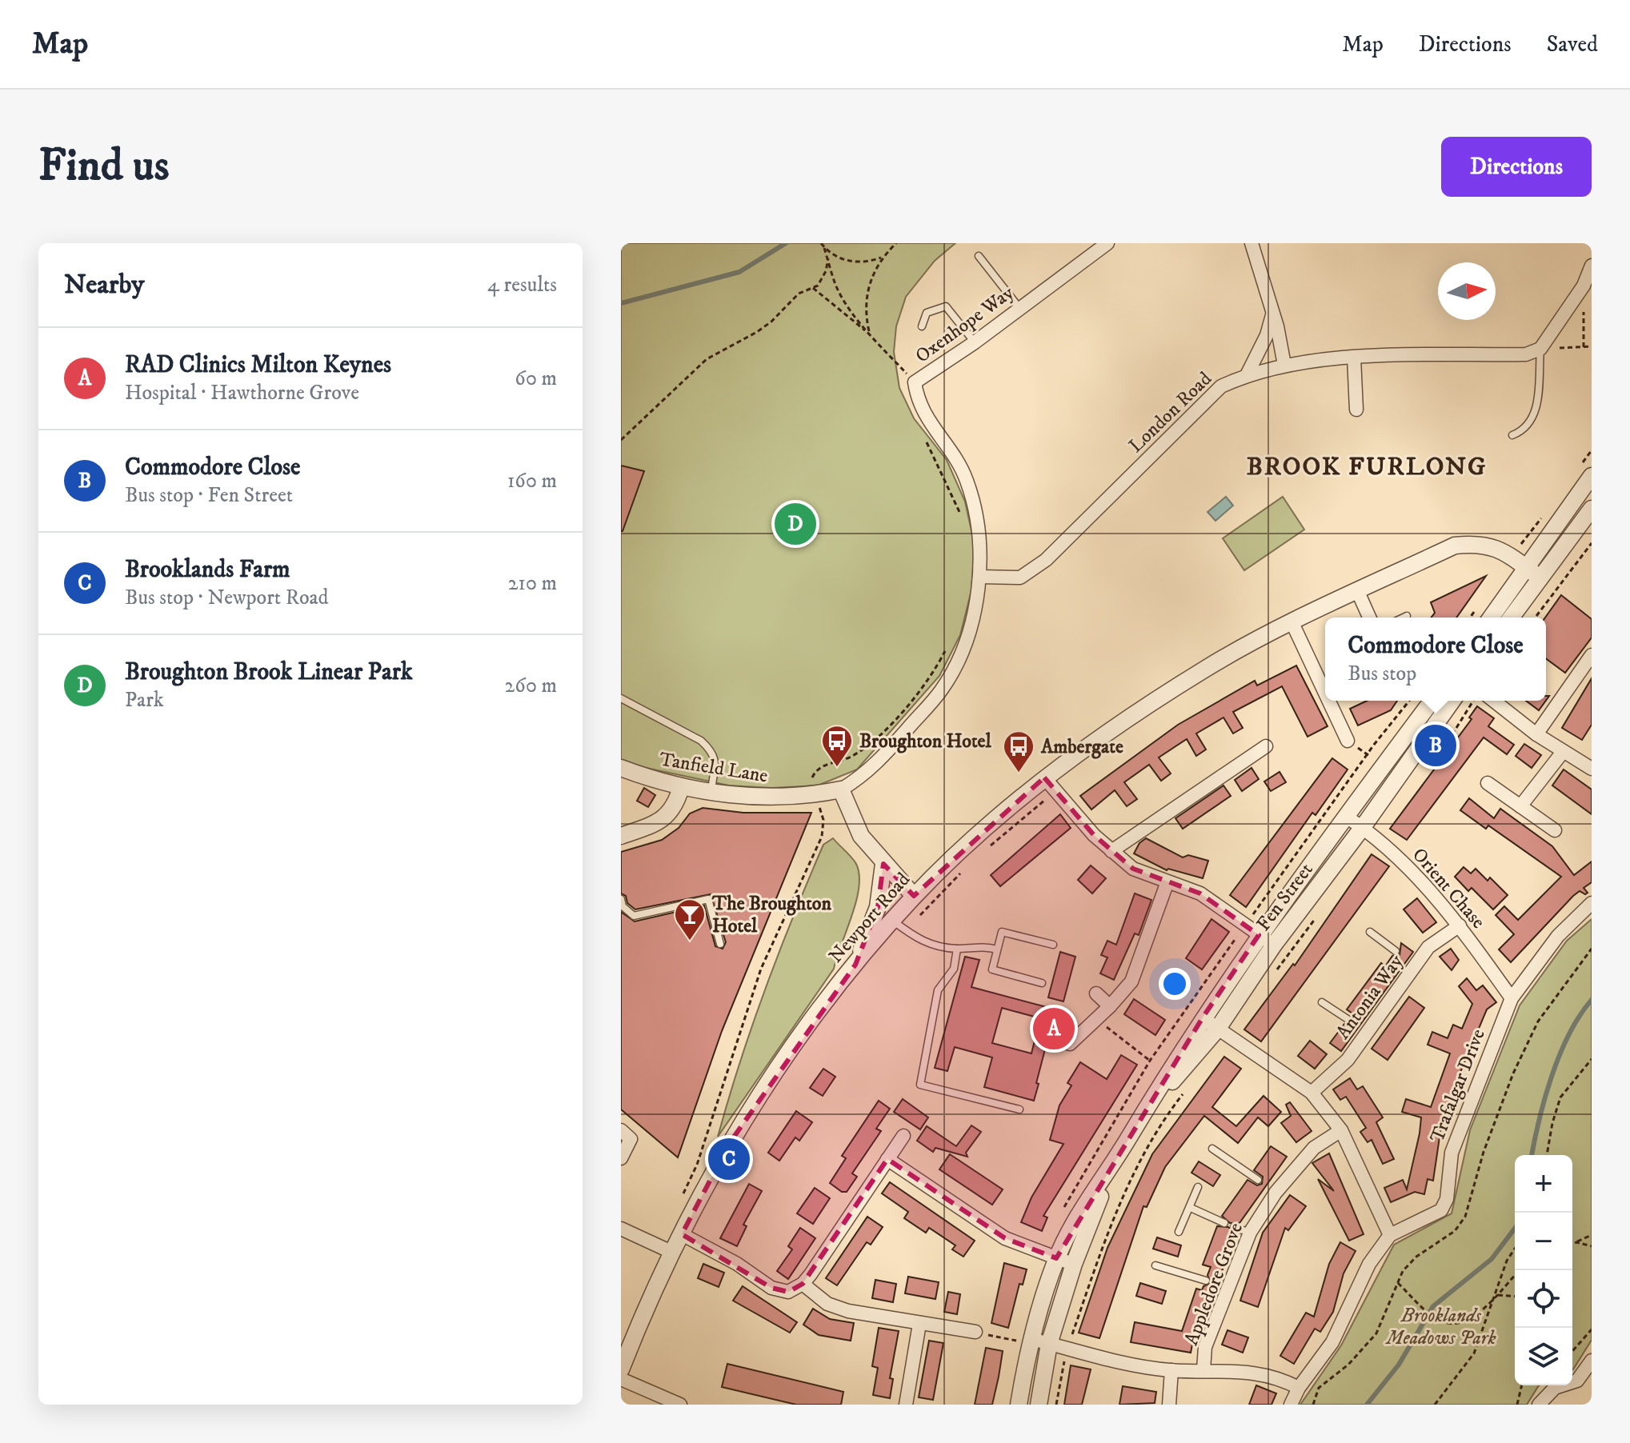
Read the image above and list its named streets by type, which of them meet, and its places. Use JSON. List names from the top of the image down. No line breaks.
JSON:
{"streets":{"street":["Oxenhope Way","London Road","Tanfield Lane","Orient Chase","Fen Street","Newport Road","Antonia Way","Trafalgar Drive","Appledore Grove"]},"crossings":[["Oxenhope Way","London Road"],["Oxenhope Way","Tanfield Lane"],["Orient Chase","Fen Street"],["Orient Chase","Antonia Way"],["Orient Chase","Trafalgar Drive"]],"districts":["BROOK FURLONG"],"parks":["Brooklands Meadows Park"],"places":{"bus stop":["Broughton Hotel","Ambergate"],"bar":["The Broughton Hotel"]},"north":"right","page":{"header":"Map","nav":["Map","Directions","Saved"],"buttons":"Directions","title":"Find us","heading":["Nearby","4 results"],"list":[{"mark":"A","name":"RAD Clinics Milton Keynes","note":"Hospital · Hawthorne Grove","value":"60 m"},{"mark":"B","name":"Commodore Close","note":"Bus stop · Fen Street","value":"160 m"},{"mark":"C","name":"Brooklands Farm","note":"Bus stop · Newport Road","value":"210 m"},{"mark":"D","name":"Broughton Brook Linear Park","note":"Park","value":"260 m"}],"pins":["D","B","A","C"],"popup":["Commodore Close","Bus stop"],"map_buttons":["+","−"]}}
